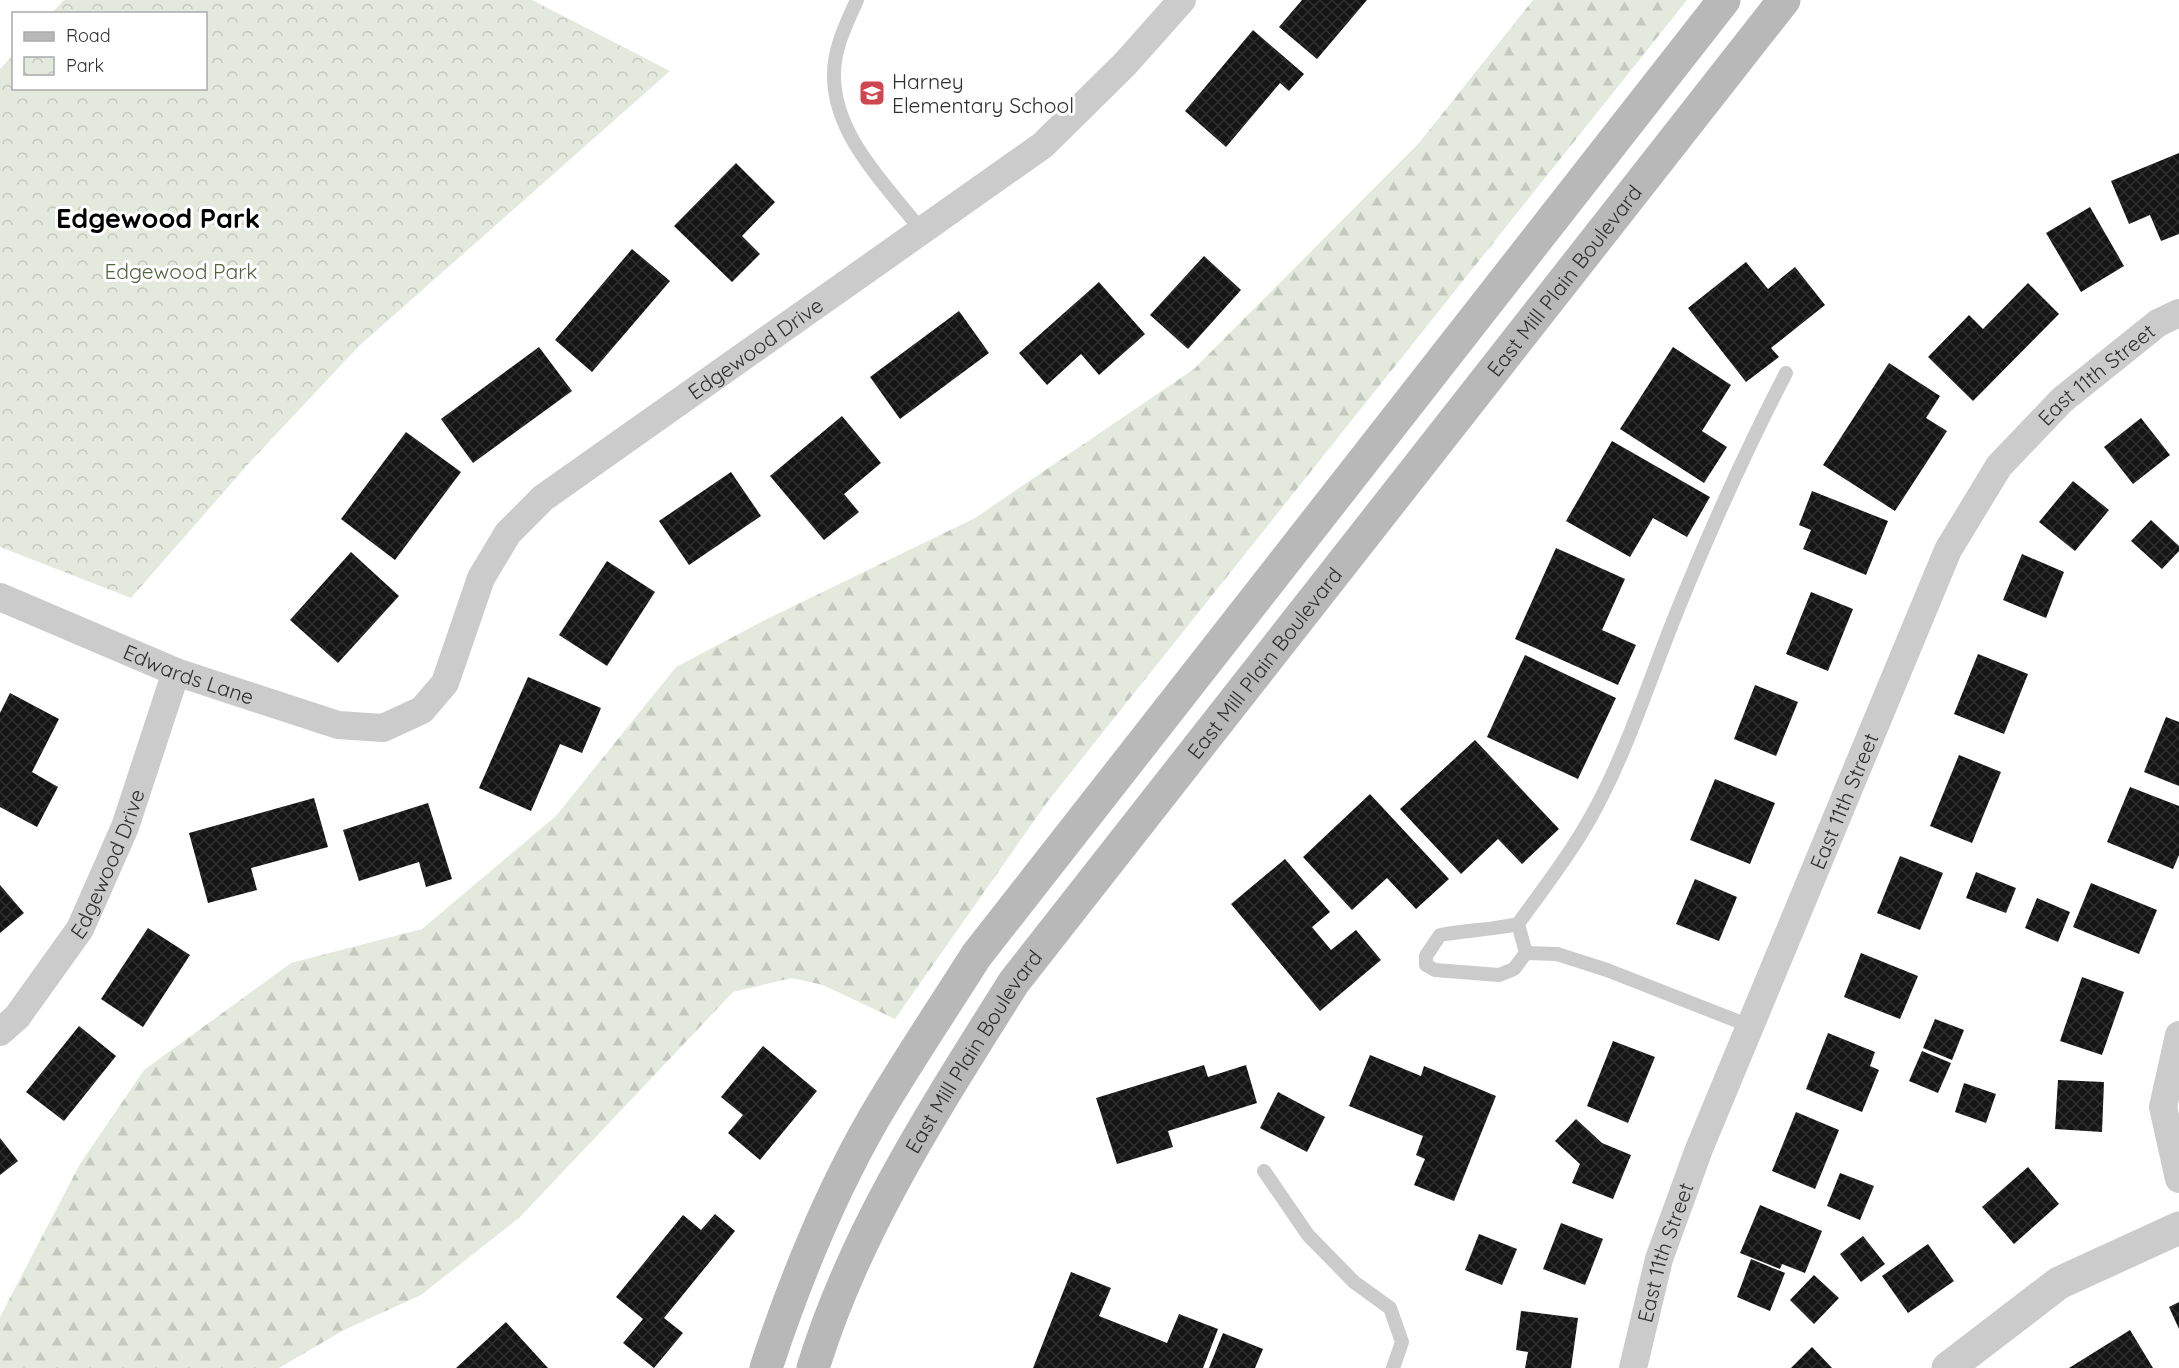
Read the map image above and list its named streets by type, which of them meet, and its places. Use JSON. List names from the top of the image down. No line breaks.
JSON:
{"streets":{"main road":["East Mill Plain Boulevard"],"street":["Edgewood Drive","East 11th Street","Edwards Lane"]},"crossings":[["Edgewood Drive","Edwards Lane"]],"districts":["Edgewood Park"],"parks":["Edgewood Park"],"places":{"school or university":["Harney Elementary School"]},"legend":["Road","Park"]}
